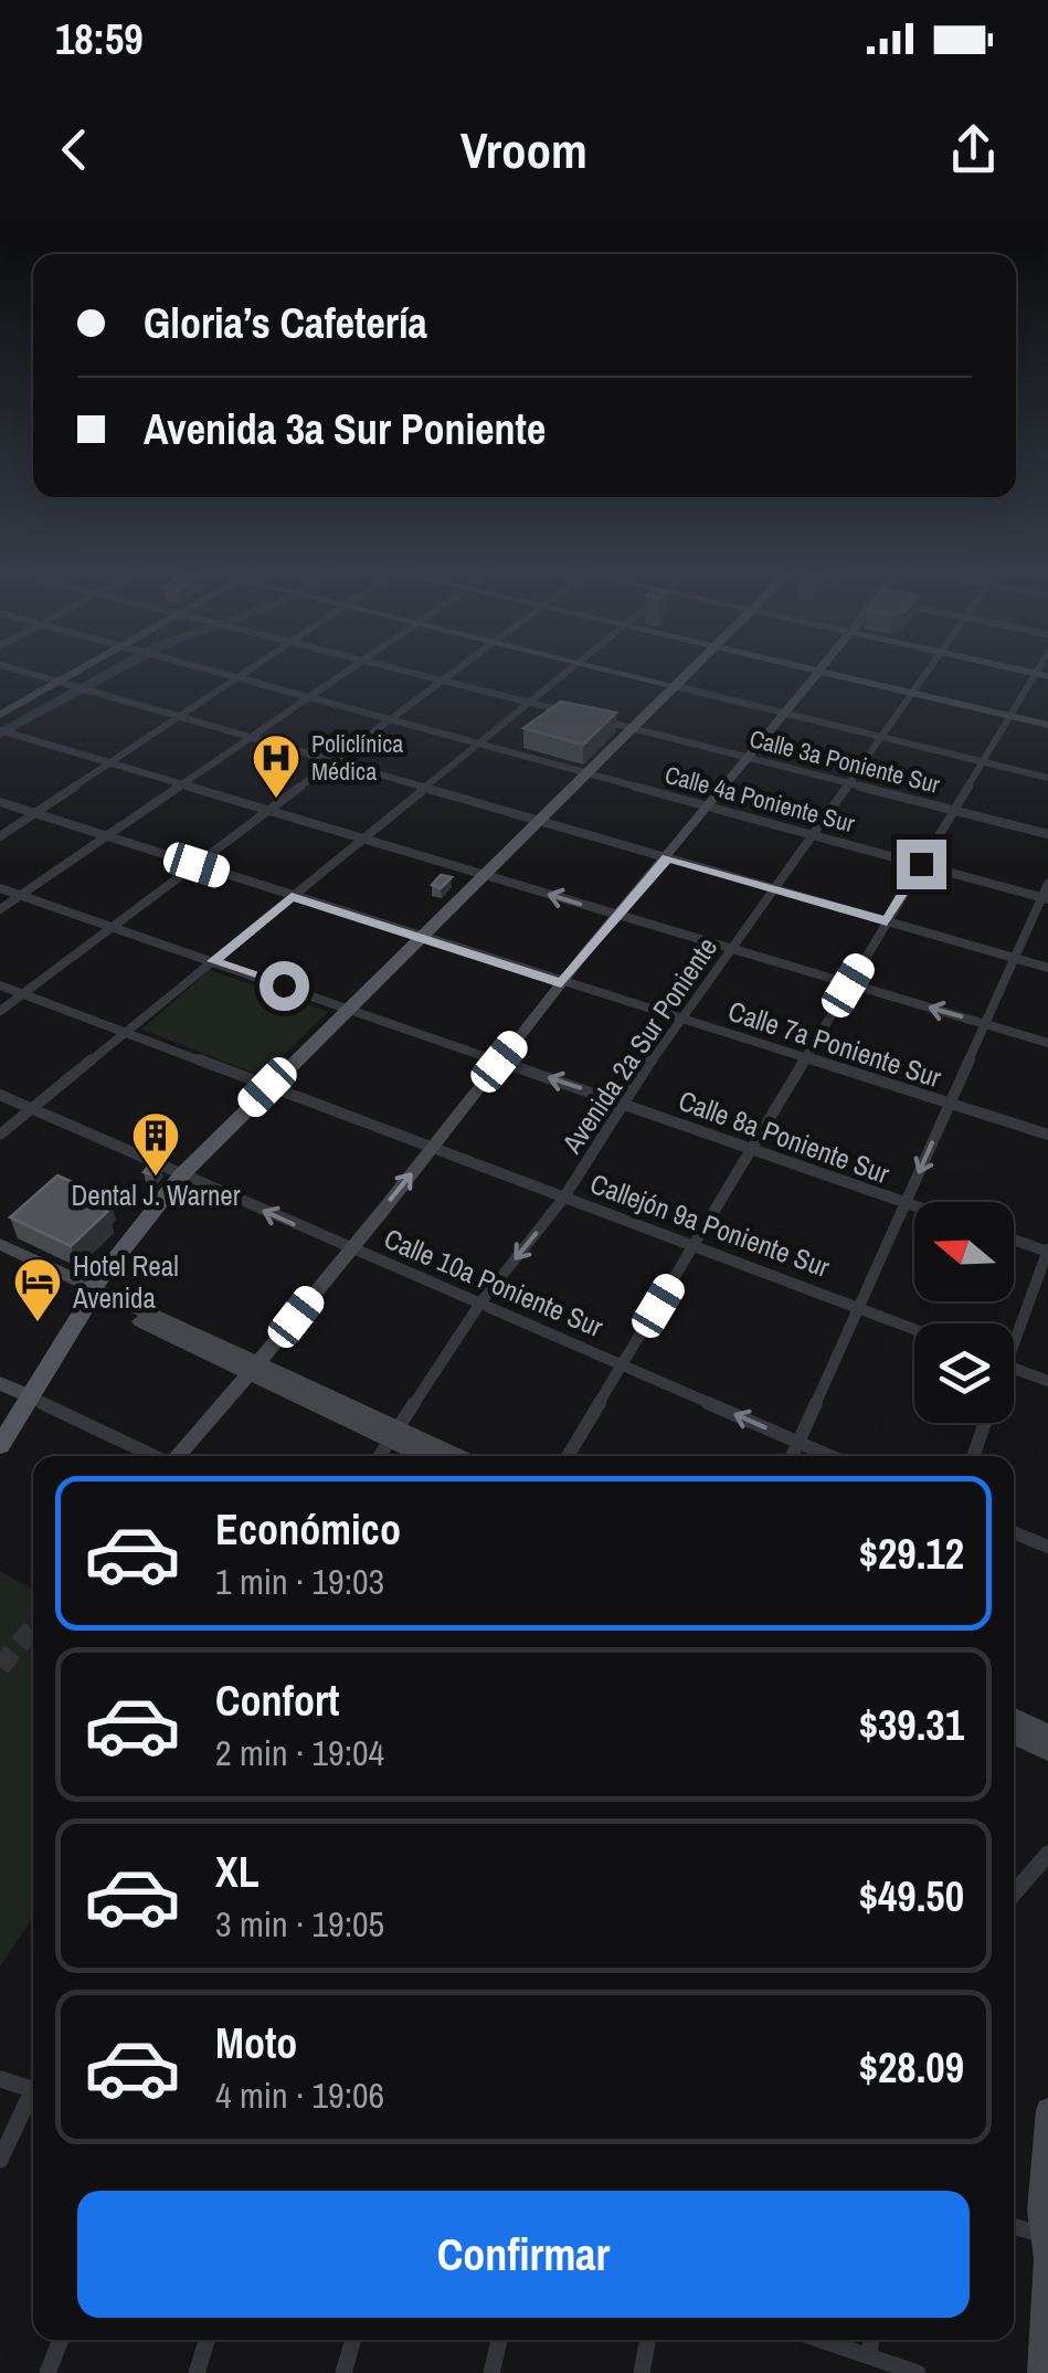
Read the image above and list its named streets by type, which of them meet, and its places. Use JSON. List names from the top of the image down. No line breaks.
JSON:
{"streets":{"street":["Calle 3a Poniente Sur","Calle 4a Poniente Sur","Calle 7a Poniente Sur","Avenida 2a Sur Poniente","Calle 8a Poniente Sur","Callejón 9a Poniente Sur","Calle 10a Poniente Sur"]},"crossings":[["Calle 3a Poniente Sur","Avenida 2a Sur Poniente"],["Calle 4a Poniente Sur","Avenida 2a Sur Poniente"],["Calle 7a Poniente Sur","Avenida 2a Sur Poniente"],["Avenida 2a Sur Poniente","Calle 8a Poniente Sur"],["Avenida 2a Sur Poniente","Callejón 9a Poniente Sur"],["Avenida 2a Sur Poniente","Calle 10a Poniente Sur"]],"one_way":["Calle 10a Poniente Sur"],"places":{"hospital":["Policlínica Médica"],"building":["Dental J. Warner"],"hotel":["Hotel Real Avenida"]},"north":"left","page":{"status":"18:59","header":"Vroom","banner":["Gloria’s Cafetería","Avenida 3a Sur Poniente"],"list":[{"name":"Económico","note":"1 min · 19:03","value":"$29.12"},{"name":"Confort","note":"2 min · 19:04","value":"$39.31"},{"name":"XL","note":"3 min · 19:05","value":"$49.50"},{"name":"Moto","note":"4 min · 19:06","value":"$28.09"}],"buttons":"Confirmar"}}
